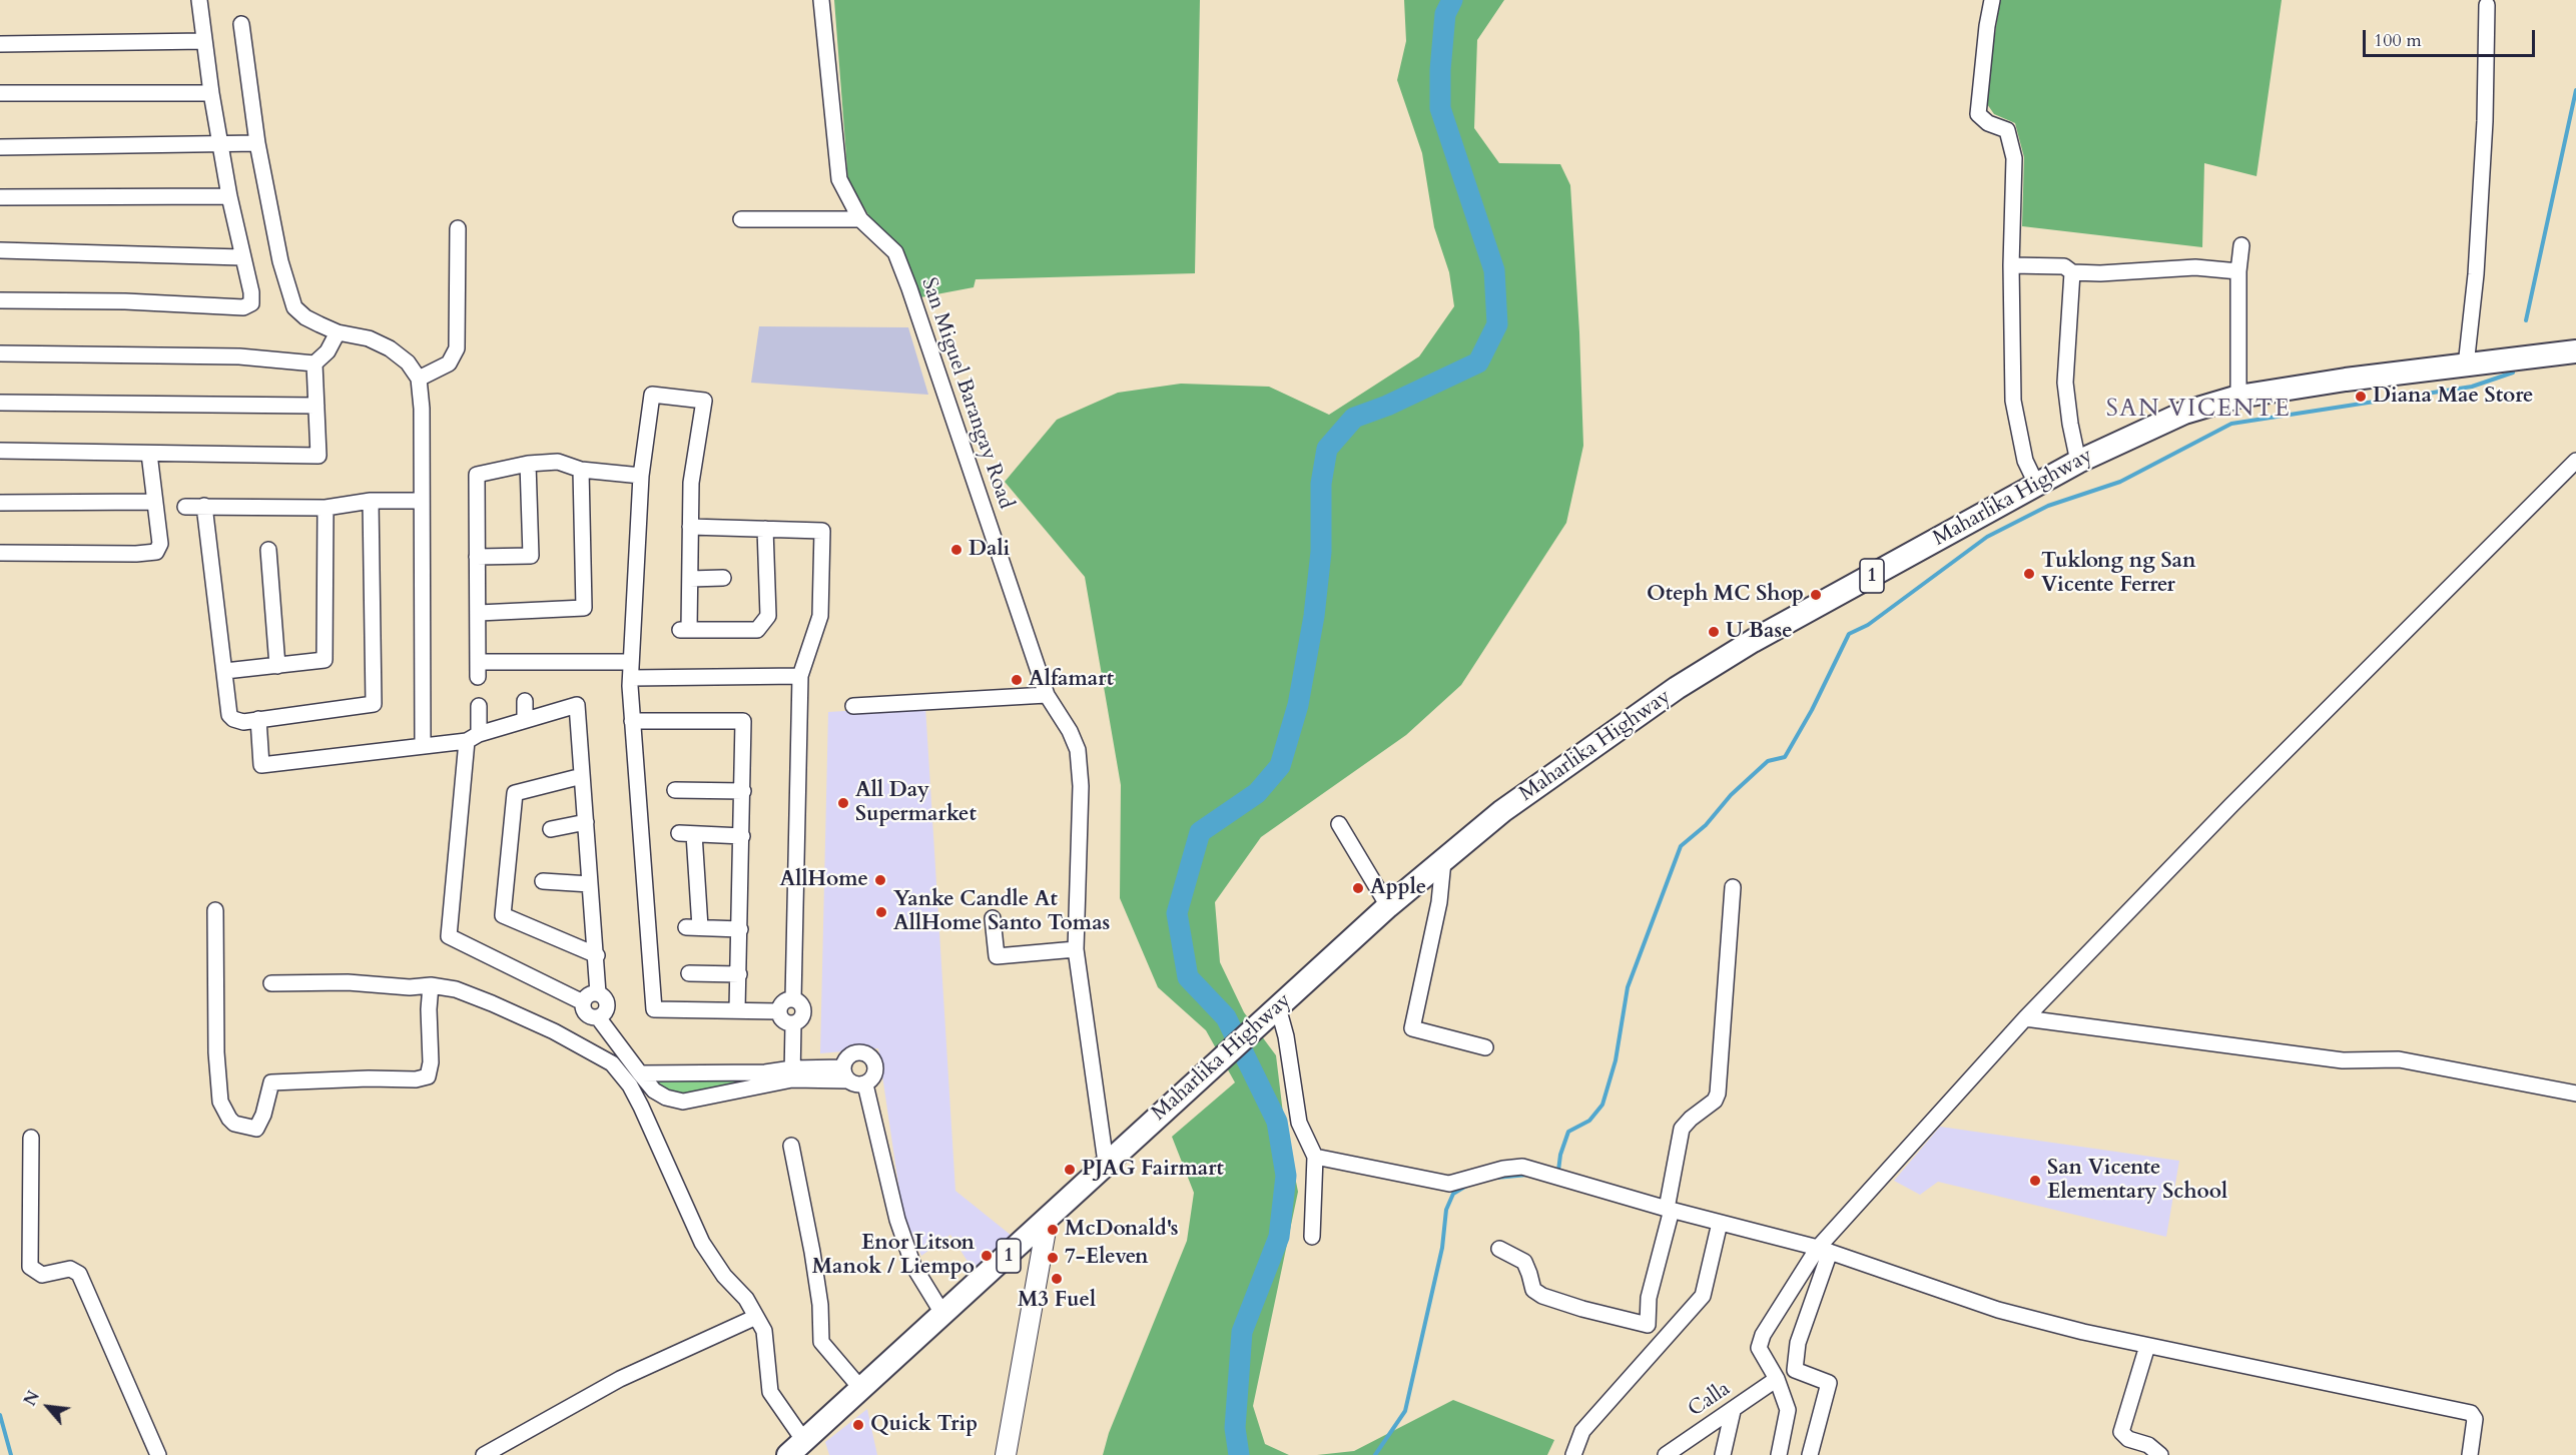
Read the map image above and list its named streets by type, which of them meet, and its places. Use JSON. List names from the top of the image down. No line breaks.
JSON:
{"streets":{"highway":["Maharlika Highway","1"],"street":["San Miguel Barangay Road","Calla"]},"crossings":[["San Miguel Barangay Road","Maharlika Highway"]],"districts":["SAN VICENTE"],"places":["Diana Mae Store","Dali","Tuklong ng San Vicente Ferrer","Oteph MC Shop","U Base","Alfamart","All Day Supermarket","AllHome","Apple","Yanke Candle At AllHome Santo Tomas","PJAG Fairmart","San Vicente Elementary School","McDonald's","Enor Litson Manok / Liempo","7-Eleven","M3 Fuel","Quick Trip"],"scale_bar":"100 m","north":"top left"}
